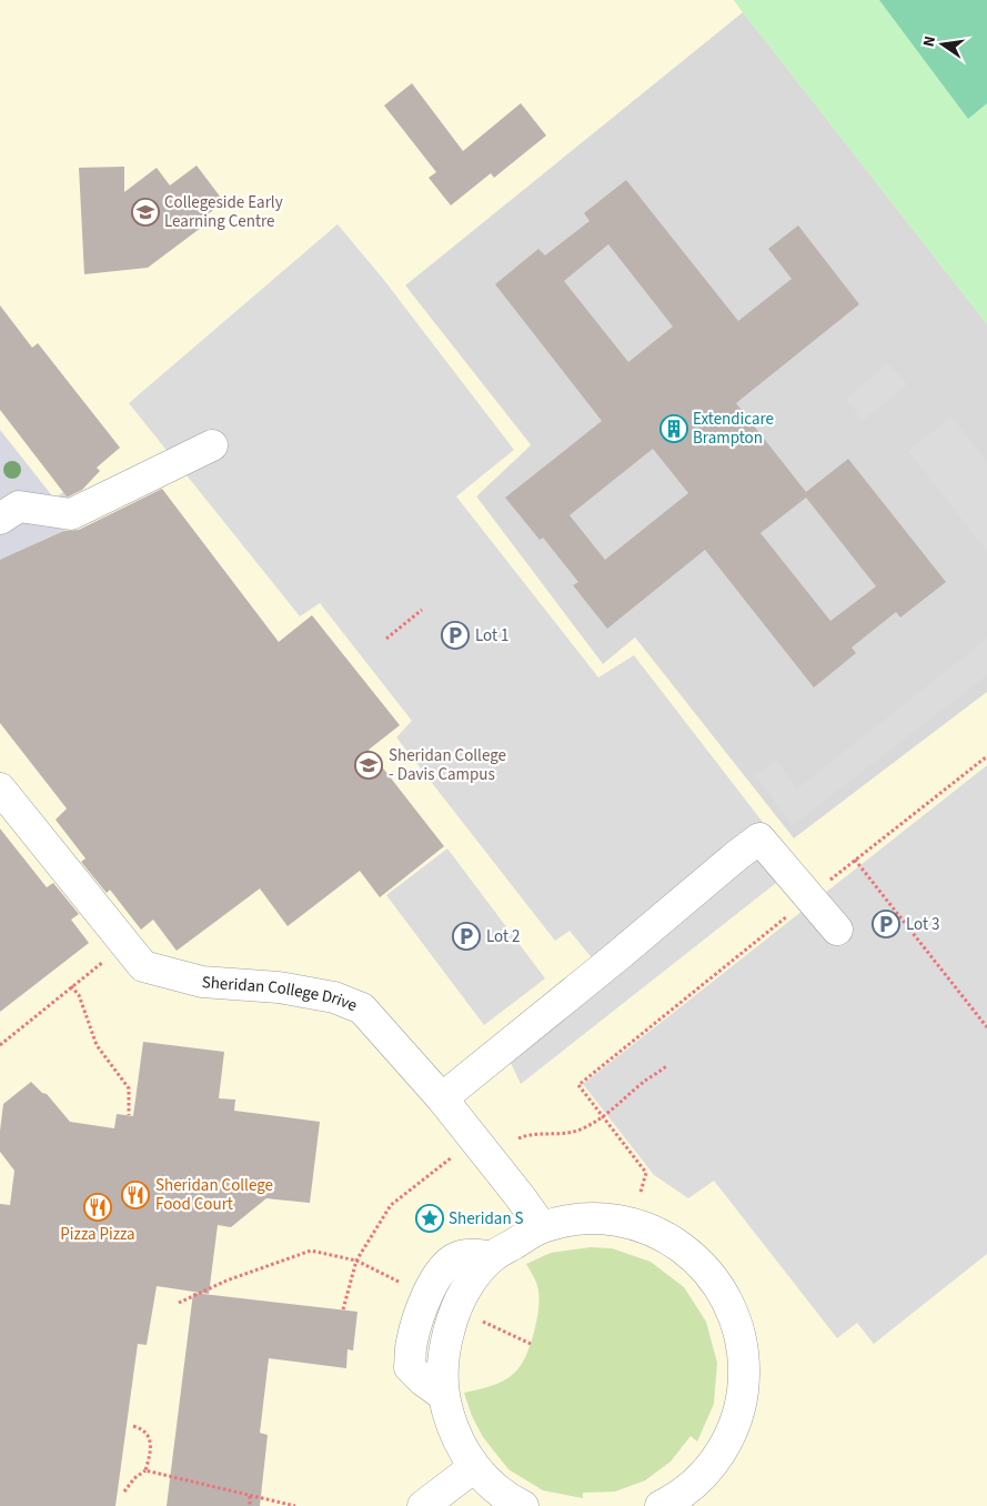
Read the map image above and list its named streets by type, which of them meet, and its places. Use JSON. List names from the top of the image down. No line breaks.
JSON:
{"streets":{"street":["Sheridan College Drive"]},"places":{"school or university":["Collegeside Early Learning Centre","Sheridan College - Davis Campus"],"building":["Extendicare Brampton"],"parking":["Lot 1","Lot 3","Lot 2"],"restaurant":["Sheridan College Food Court","Pizza Pizza"],"place":["Sheridan S"]},"north":"left"}
